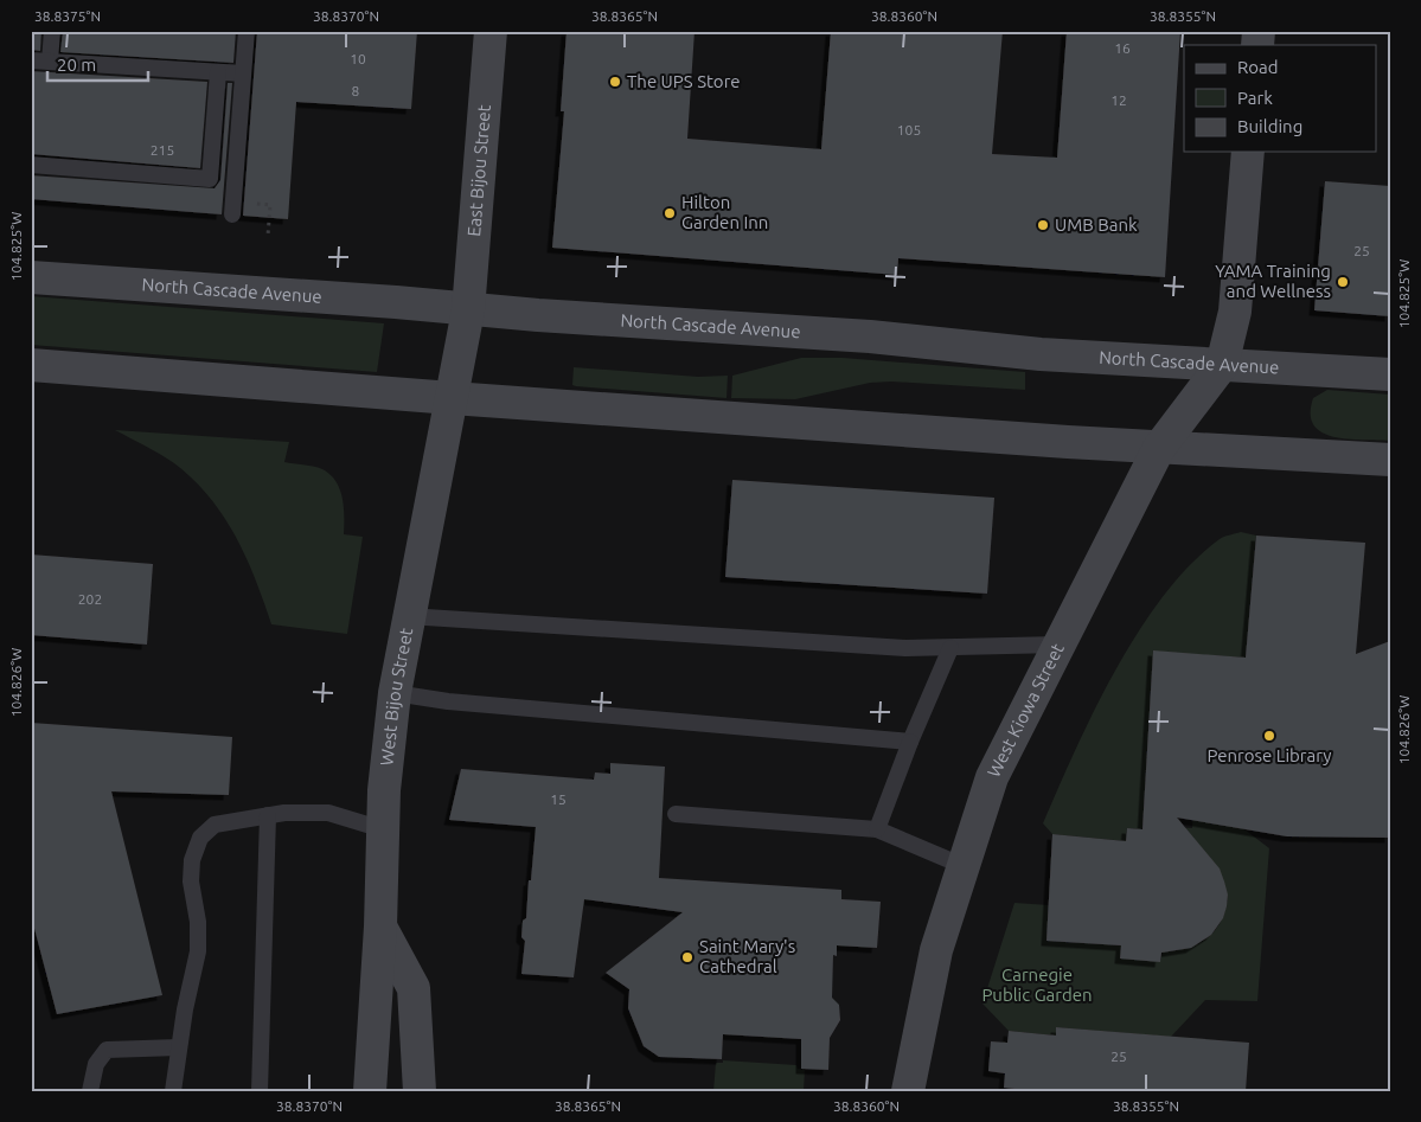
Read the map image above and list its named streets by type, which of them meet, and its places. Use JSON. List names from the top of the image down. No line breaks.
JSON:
{"streets":{"main road":["East Bijou Street","North Cascade Avenue","West Bijou Street","West Kiowa Street"]},"crossings":[["East Bijou Street","North Cascade Avenue"],["East Bijou Street","West Bijou Street"],["North Cascade Avenue","West Bijou Street"],["North Cascade Avenue","West Kiowa Street"]],"parks":["Carnegie Public Garden"],"places":["The UPS Store","Hilton Garden Inn","UMB Bank","YAMA Training and Wellness","Penrose Library","Saint Mary's Cathedral"],"house_numbers":["16","10","8","12","105","215","25","202","15","25"],"legend":["Road","Park","Building"],"scale_bar":"20 m","coordinates":["38.8375°N","38.8370°N","38.8365°N","38.8360°N","38.8355°N","104.825°W","104.826°W"]}
